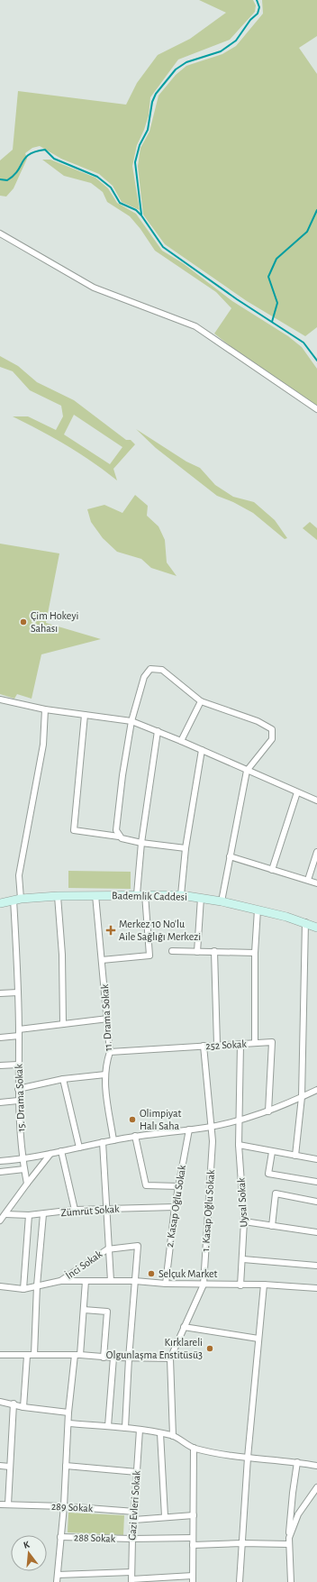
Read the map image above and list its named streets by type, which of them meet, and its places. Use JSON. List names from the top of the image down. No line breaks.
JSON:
{"streets":{"street":["Bademlik Caddesi","11. Drama Sokak","252 Sokak","15. Drama Sokak","Uysal Sokak","2. Kasap Oğlu Sokak","Zümrüt Sokak","1. Kasap Oğlu Sokak","İnci Sokak","Gazi Evleri Sokak","289 Sokak","288 Sokak"]},"crossings":[["Bademlik Caddesi","11. Drama Sokak"],["Bademlik Caddesi","15. Drama Sokak"],["11. Drama Sokak","252 Sokak"],["252 Sokak","Uysal Sokak"],["252 Sokak","1. Kasap Oğlu Sokak"],["2. Kasap Oğlu Sokak","Zümrüt Sokak"],["Gazi Evleri Sokak","289 Sokak"],["Gazi Evleri Sokak","288 Sokak"]],"places":{"other":["Çim Hokeyi Sahası","Olimpiyat Halı Saha","Selçuk Market","Kırklareli Olgunlaşma Enstitüsü3"],"health":["Merkez 10 No'lu Aile Sağlığı Merkezi"]},"north":"top"}
